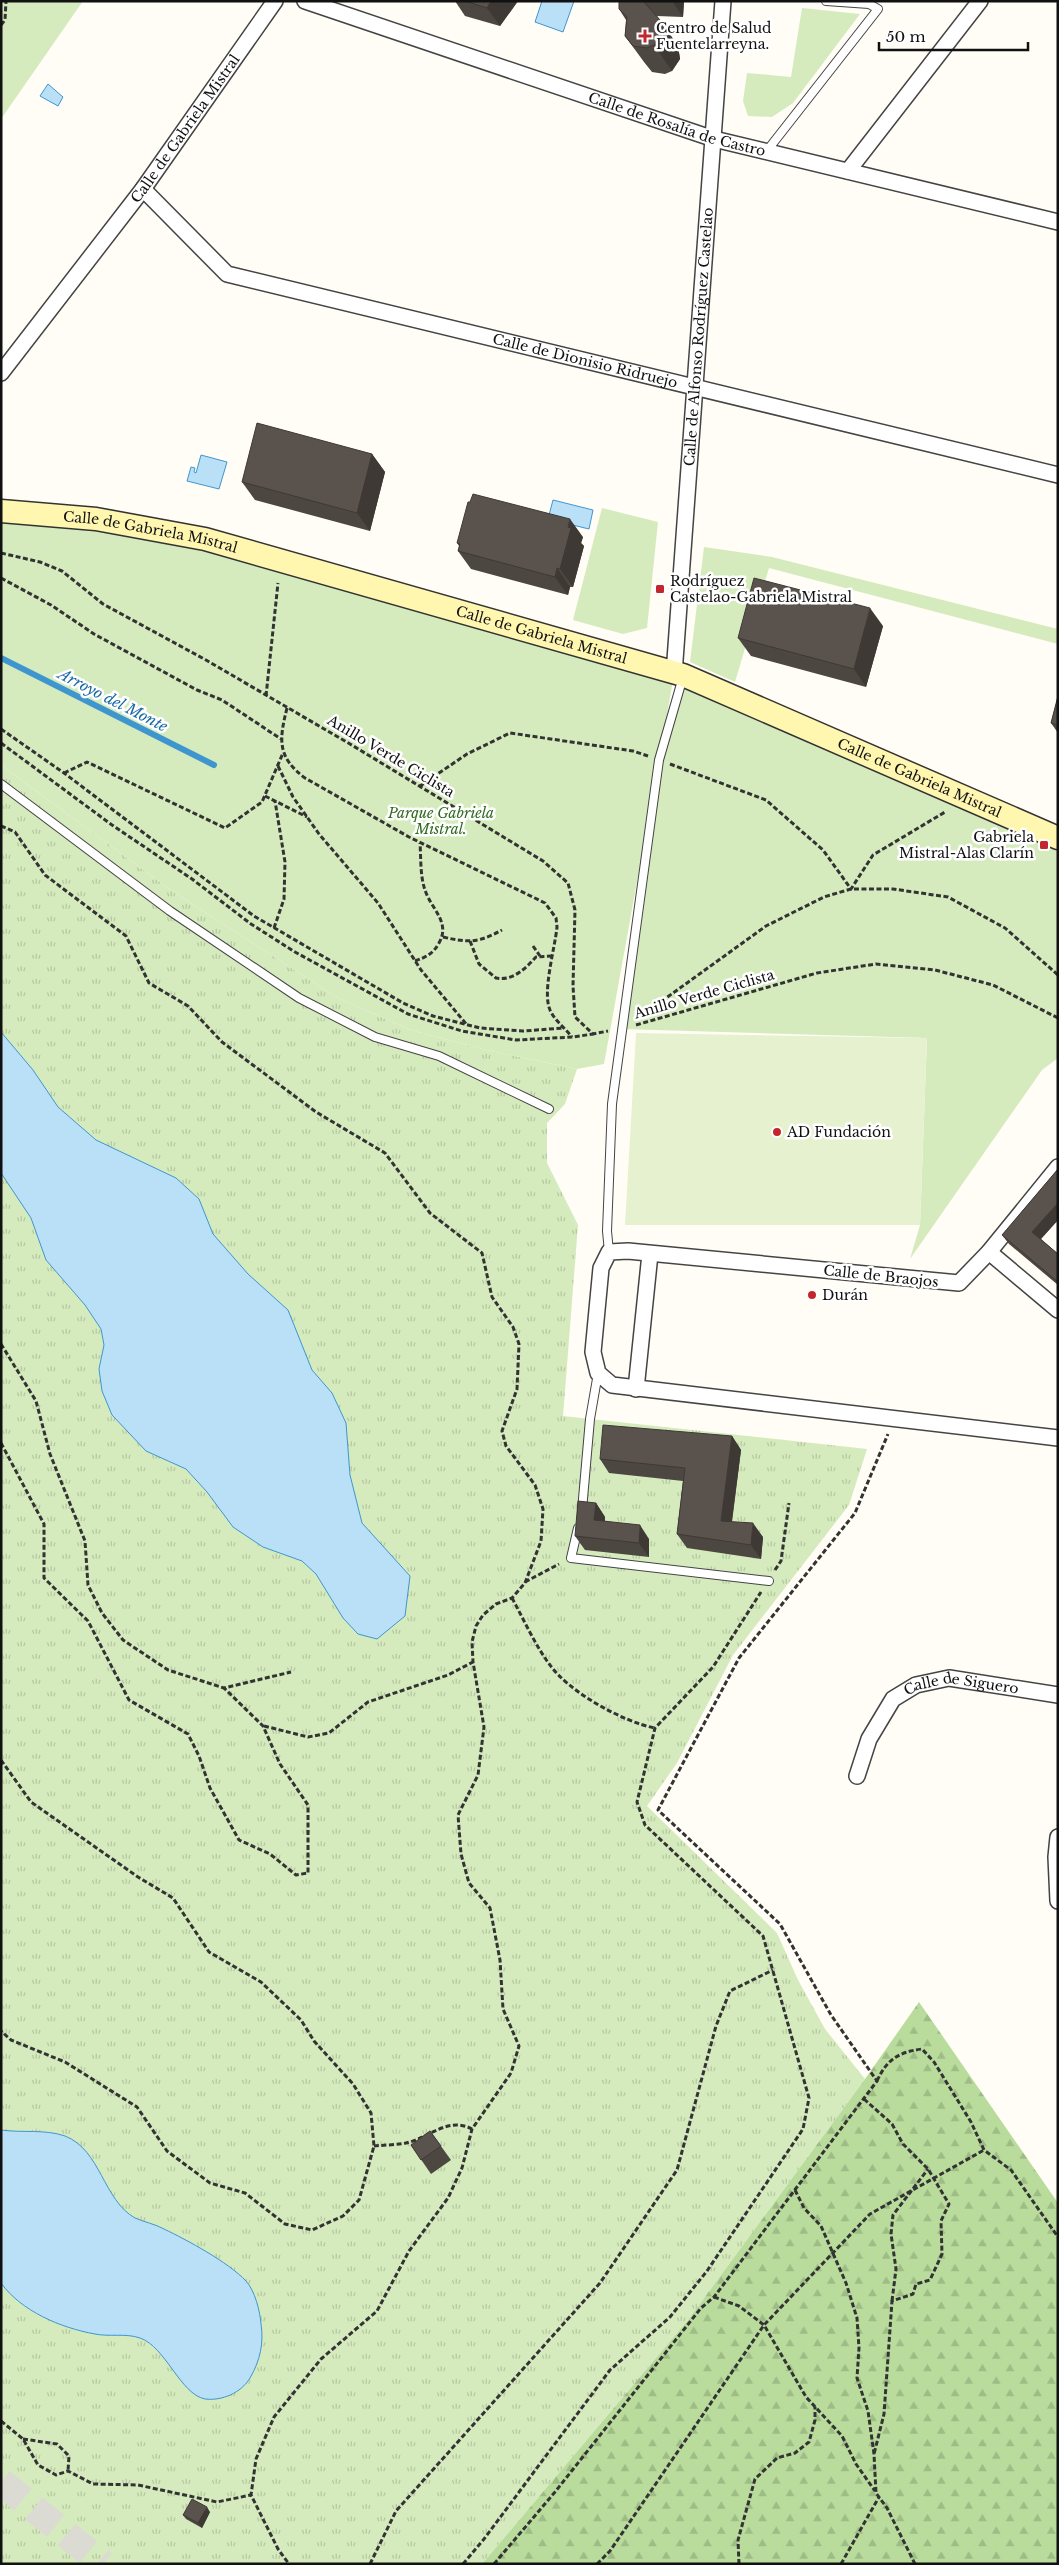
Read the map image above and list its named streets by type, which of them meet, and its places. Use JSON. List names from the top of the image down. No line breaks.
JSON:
{"streets":{"street":["Calle de Rosalía de Castro","Calle de Gabriela Mistral","Calle de Alfonso Rodríguez Castelao","Calle de Dionisio Ridruejo","Calle de Braojos","Calle de Siguero"],"path":["Anillo Verde Ciclista"]},"crossings":[["Calle de Rosalía de Castro","Calle de Alfonso Rodríguez Castelao"],["Calle de Gabriela Mistral","Calle de Alfonso Rodríguez Castelao"],["Calle de Gabriela Mistral","Calle de Dionisio Ridruejo"],["Calle de Alfonso Rodríguez Castelao","Calle de Dionisio Ridruejo"]],"water":["Arroyo del Monte"],"parks":["Parque Gabriela Mistral."],"places":{"health":["Centro de Salud Fuentelarreyna."],"transit":["Rodríguez Castelao-Gabriela Mistral","Gabriela Mistral-Alas Clarín"],"other":["AD Fundación","Durán"]},"scale_bar":"50 m"}
